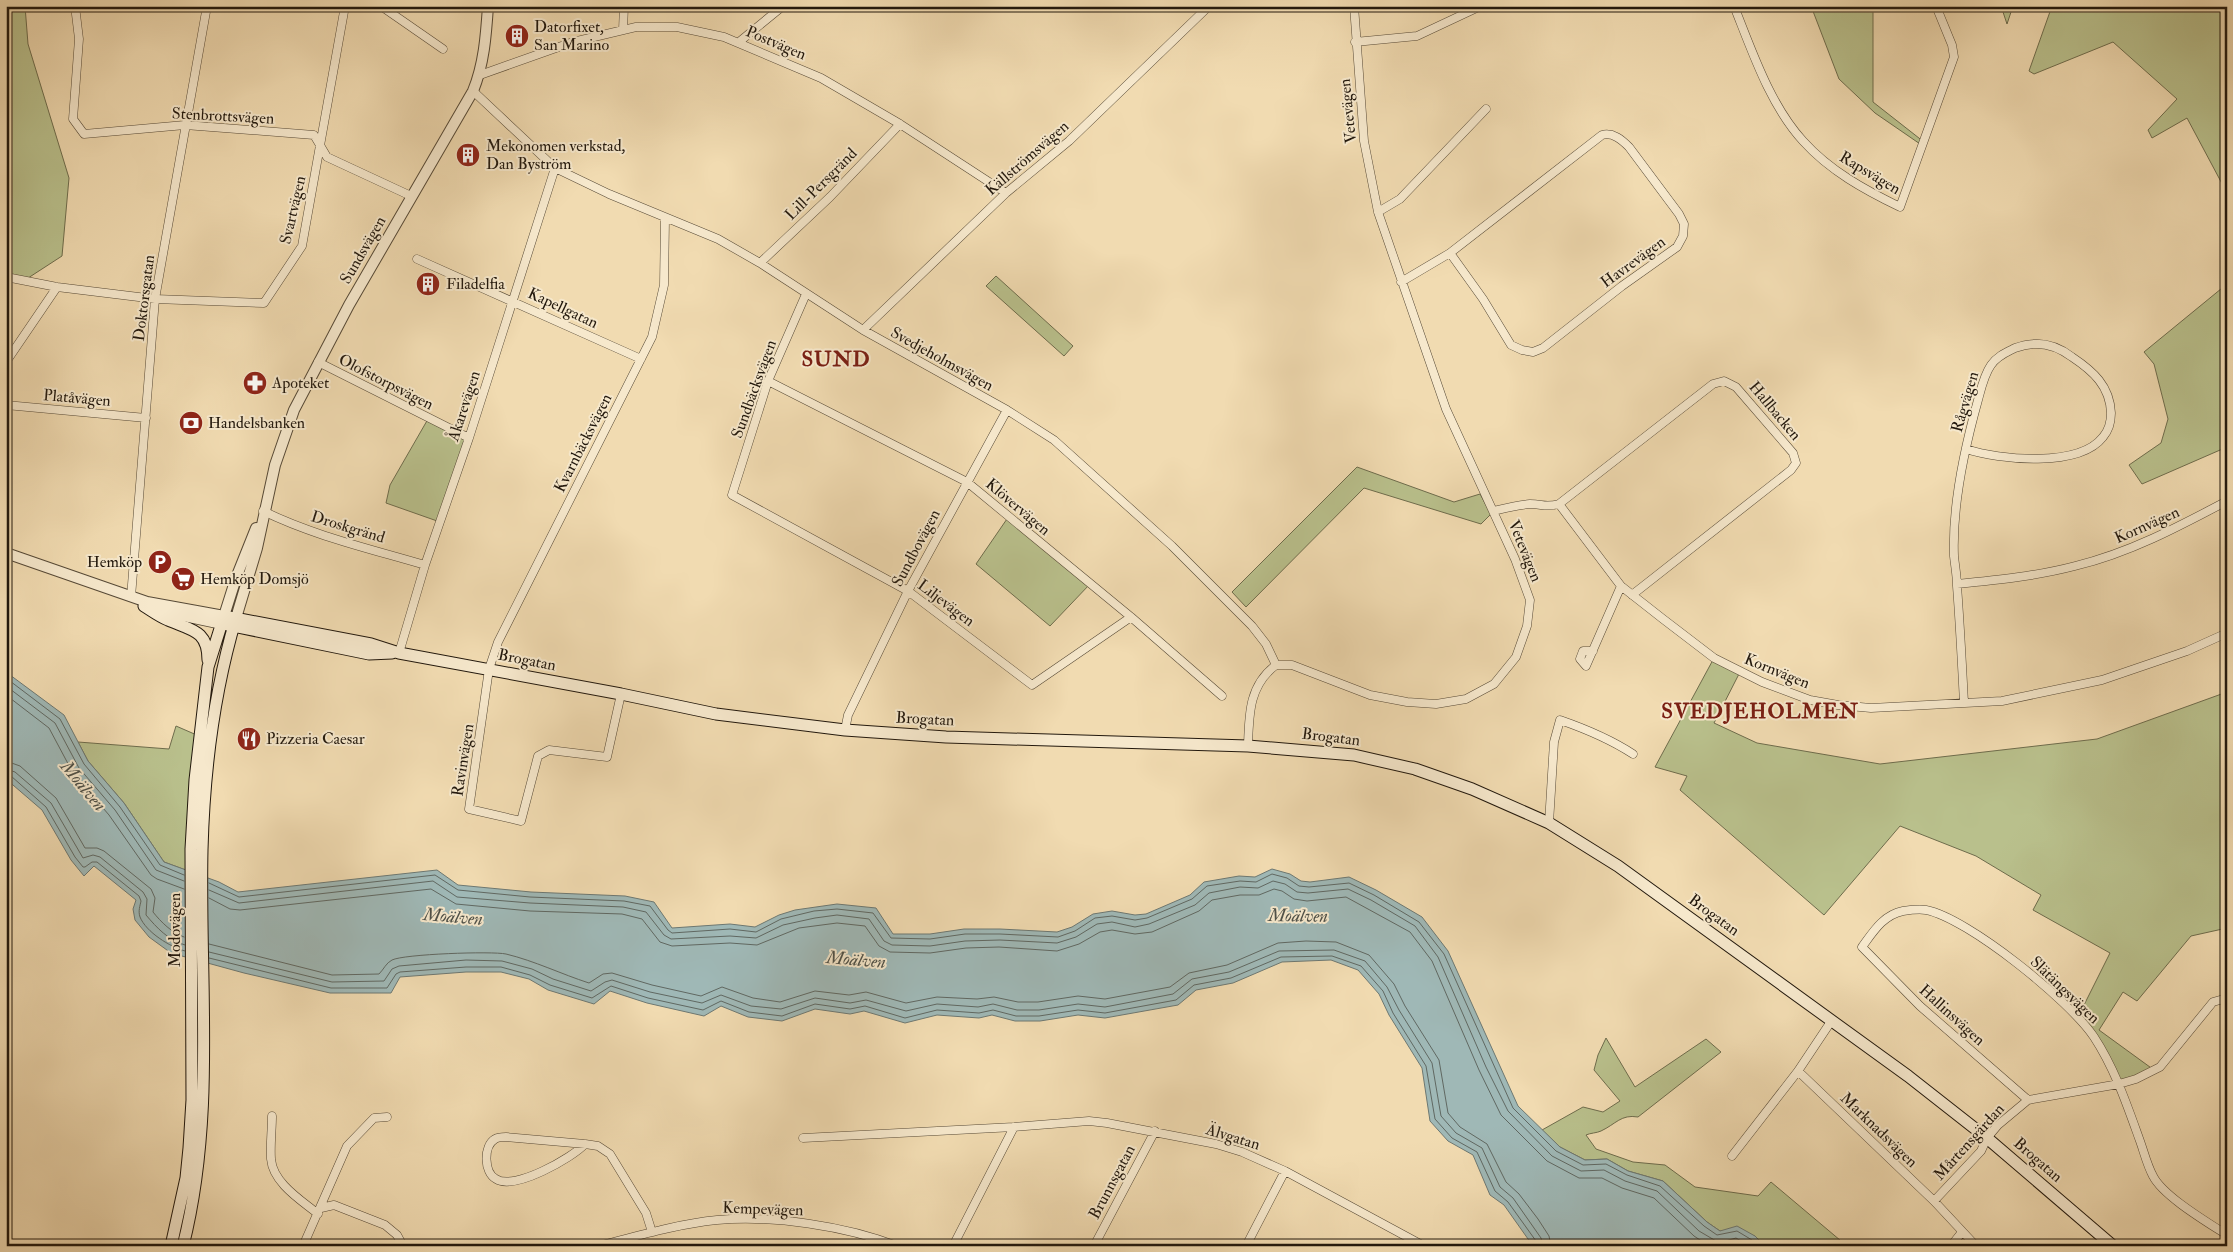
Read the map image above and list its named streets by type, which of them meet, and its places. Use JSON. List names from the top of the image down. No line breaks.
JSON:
{"streets":{"main road":["Brogatan","Modovägen"],"street":["Postvägen","Vetevägen","Stenbrottsvägen","Källströmsvägen","Rapsvägen","Lill-Persgränd","Svartvägen","Sundsvägen","Havrevägen","Doktorsgatan","Kapellgatan","Svedjeholmsvägen","Olofstorpsvägen","Sundbäcksvägen","Platåvägen","Rågvägen","Åkarevägen","Hallbacken","Kvarnbäcksvägen","Klövervägen","Kornvägen","Droskgränd","Sundbovägen","Liljevägen","Ravinvägen","Slätängsvägen","Hallinsvägen","Marknadsvägen","Älvgatan","Mårtensgärdan","Brunnsgatan","Kempevägen"]},"crossings":[["Postvägen","Källströmsvägen"],["Postvägen","Lill-Persgränd"],["Postvägen","Sundsvägen"],["Vetevägen","Havrevägen"],["Vetevägen","Svedjeholmsvägen"],["Stenbrottsvägen","Svartvägen"],["Stenbrottsvägen","Sundsvägen"],["Stenbrottsvägen","Doktorsgatan"],["Källströmsvägen","Svedjeholmsvägen"],["Lill-Persgränd","Svedjeholmsvägen"],["Svartvägen","Doktorsgatan"],["Sundsvägen","Svedjeholmsvägen"],["Sundsvägen","Olofstorpsvägen"],["Sundsvägen","Droskgränd"],["Sundsvägen","Brogatan"],["Sundsvägen","Modovägen"],["Doktorsgatan","Platåvägen"],["Kapellgatan","Åkarevägen"],["Kapellgatan","Kvarnbäcksvägen"],["Svedjeholmsvägen","Sundbäcksvägen"],["Svedjeholmsvägen","Åkarevägen"],["Svedjeholmsvägen","Kvarnbäcksvägen"],["Svedjeholmsvägen","Sundbovägen"],["Olofstorpsvägen","Åkarevägen"],["Sundbäcksvägen","Klövervägen"],["Sundbäcksvägen","Liljevägen"],["Rågvägen","Kornvägen"],["Åkarevägen","Droskgränd"],["Åkarevägen","Brogatan"],["Hallbacken","Kornvägen"],["Kvarnbäcksvägen","Brogatan"],["Kvarnbäcksvägen","Ravinvägen"],["Klövervägen","Sundbovägen"],["Klövervägen","Liljevägen"],["Sundbovägen","Liljevägen"],["Sundbovägen","Brogatan"],["Brogatan","Ravinvägen"],["Brogatan","Modovägen"],["Brogatan","Mårtensgärdan"],["Slätängsvägen","Hallinsvägen"],["Slätängsvägen","Mårtensgärdan"],["Hallinsvägen","Mårtensgärdan"],["Marknadsvägen","Mårtensgärdan"],["Älvgatan","Brunnsgatan"]],"districts":["SUND","SVEDJEHOLMEN"],"water":["Moälven"],"places":{"building":["Datorfixet, San Marino","Mekonomen verkstad, Dan Byström","Filadelfia"],"pharmacy":["Apoteket"],"bank":["Handelsbanken"],"parking":["Hemköp"],"supermarket":["Hemköp Domsjö"],"restaurant":["Pizzeria Caesar"]}}
